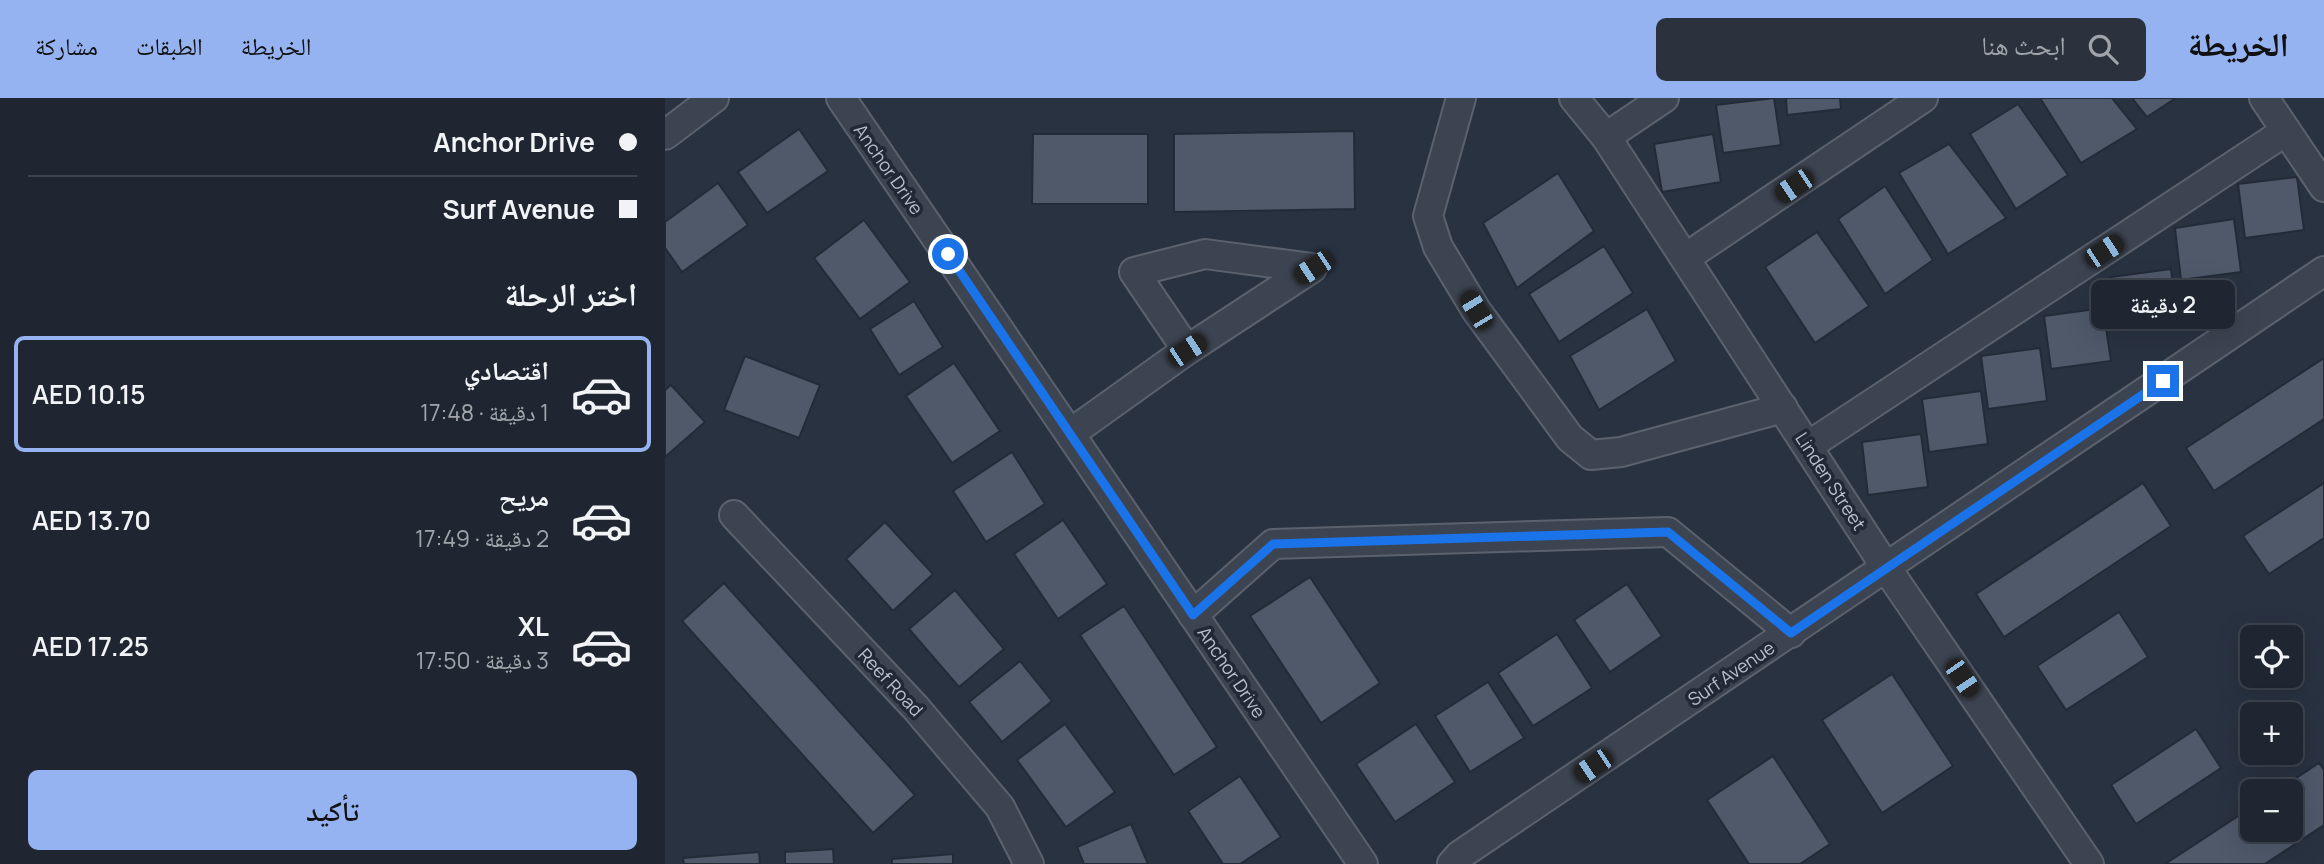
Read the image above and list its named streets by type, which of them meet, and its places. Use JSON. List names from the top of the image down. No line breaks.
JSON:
{"streets":{"street":["Anchor Drive","Linden Street","Surf Avenue","Reef Road"]},"crossings":[["Linden Street","Surf Avenue"]],"page":{"header":"الخريطة","search":"ابحث هنا","nav":["الخريطة","الطبقات","مشاركة"],"banner":["Anchor Drive","Surf Avenue"],"heading":"اختر الرحلة","bubble":"2 دقيقة","list":[{"name":"اقتصادي","note":"1 دقيقة · 17:48","value":"AED 10.15"},{"name":"مريح","note":"2 دقيقة · 17:49","value":"AED 13.70"},{"name":"XL","note":"3 دقيقة · 17:50","value":"AED 17.25"}],"map_buttons":["+","−"],"buttons":"تأكيد"}}
